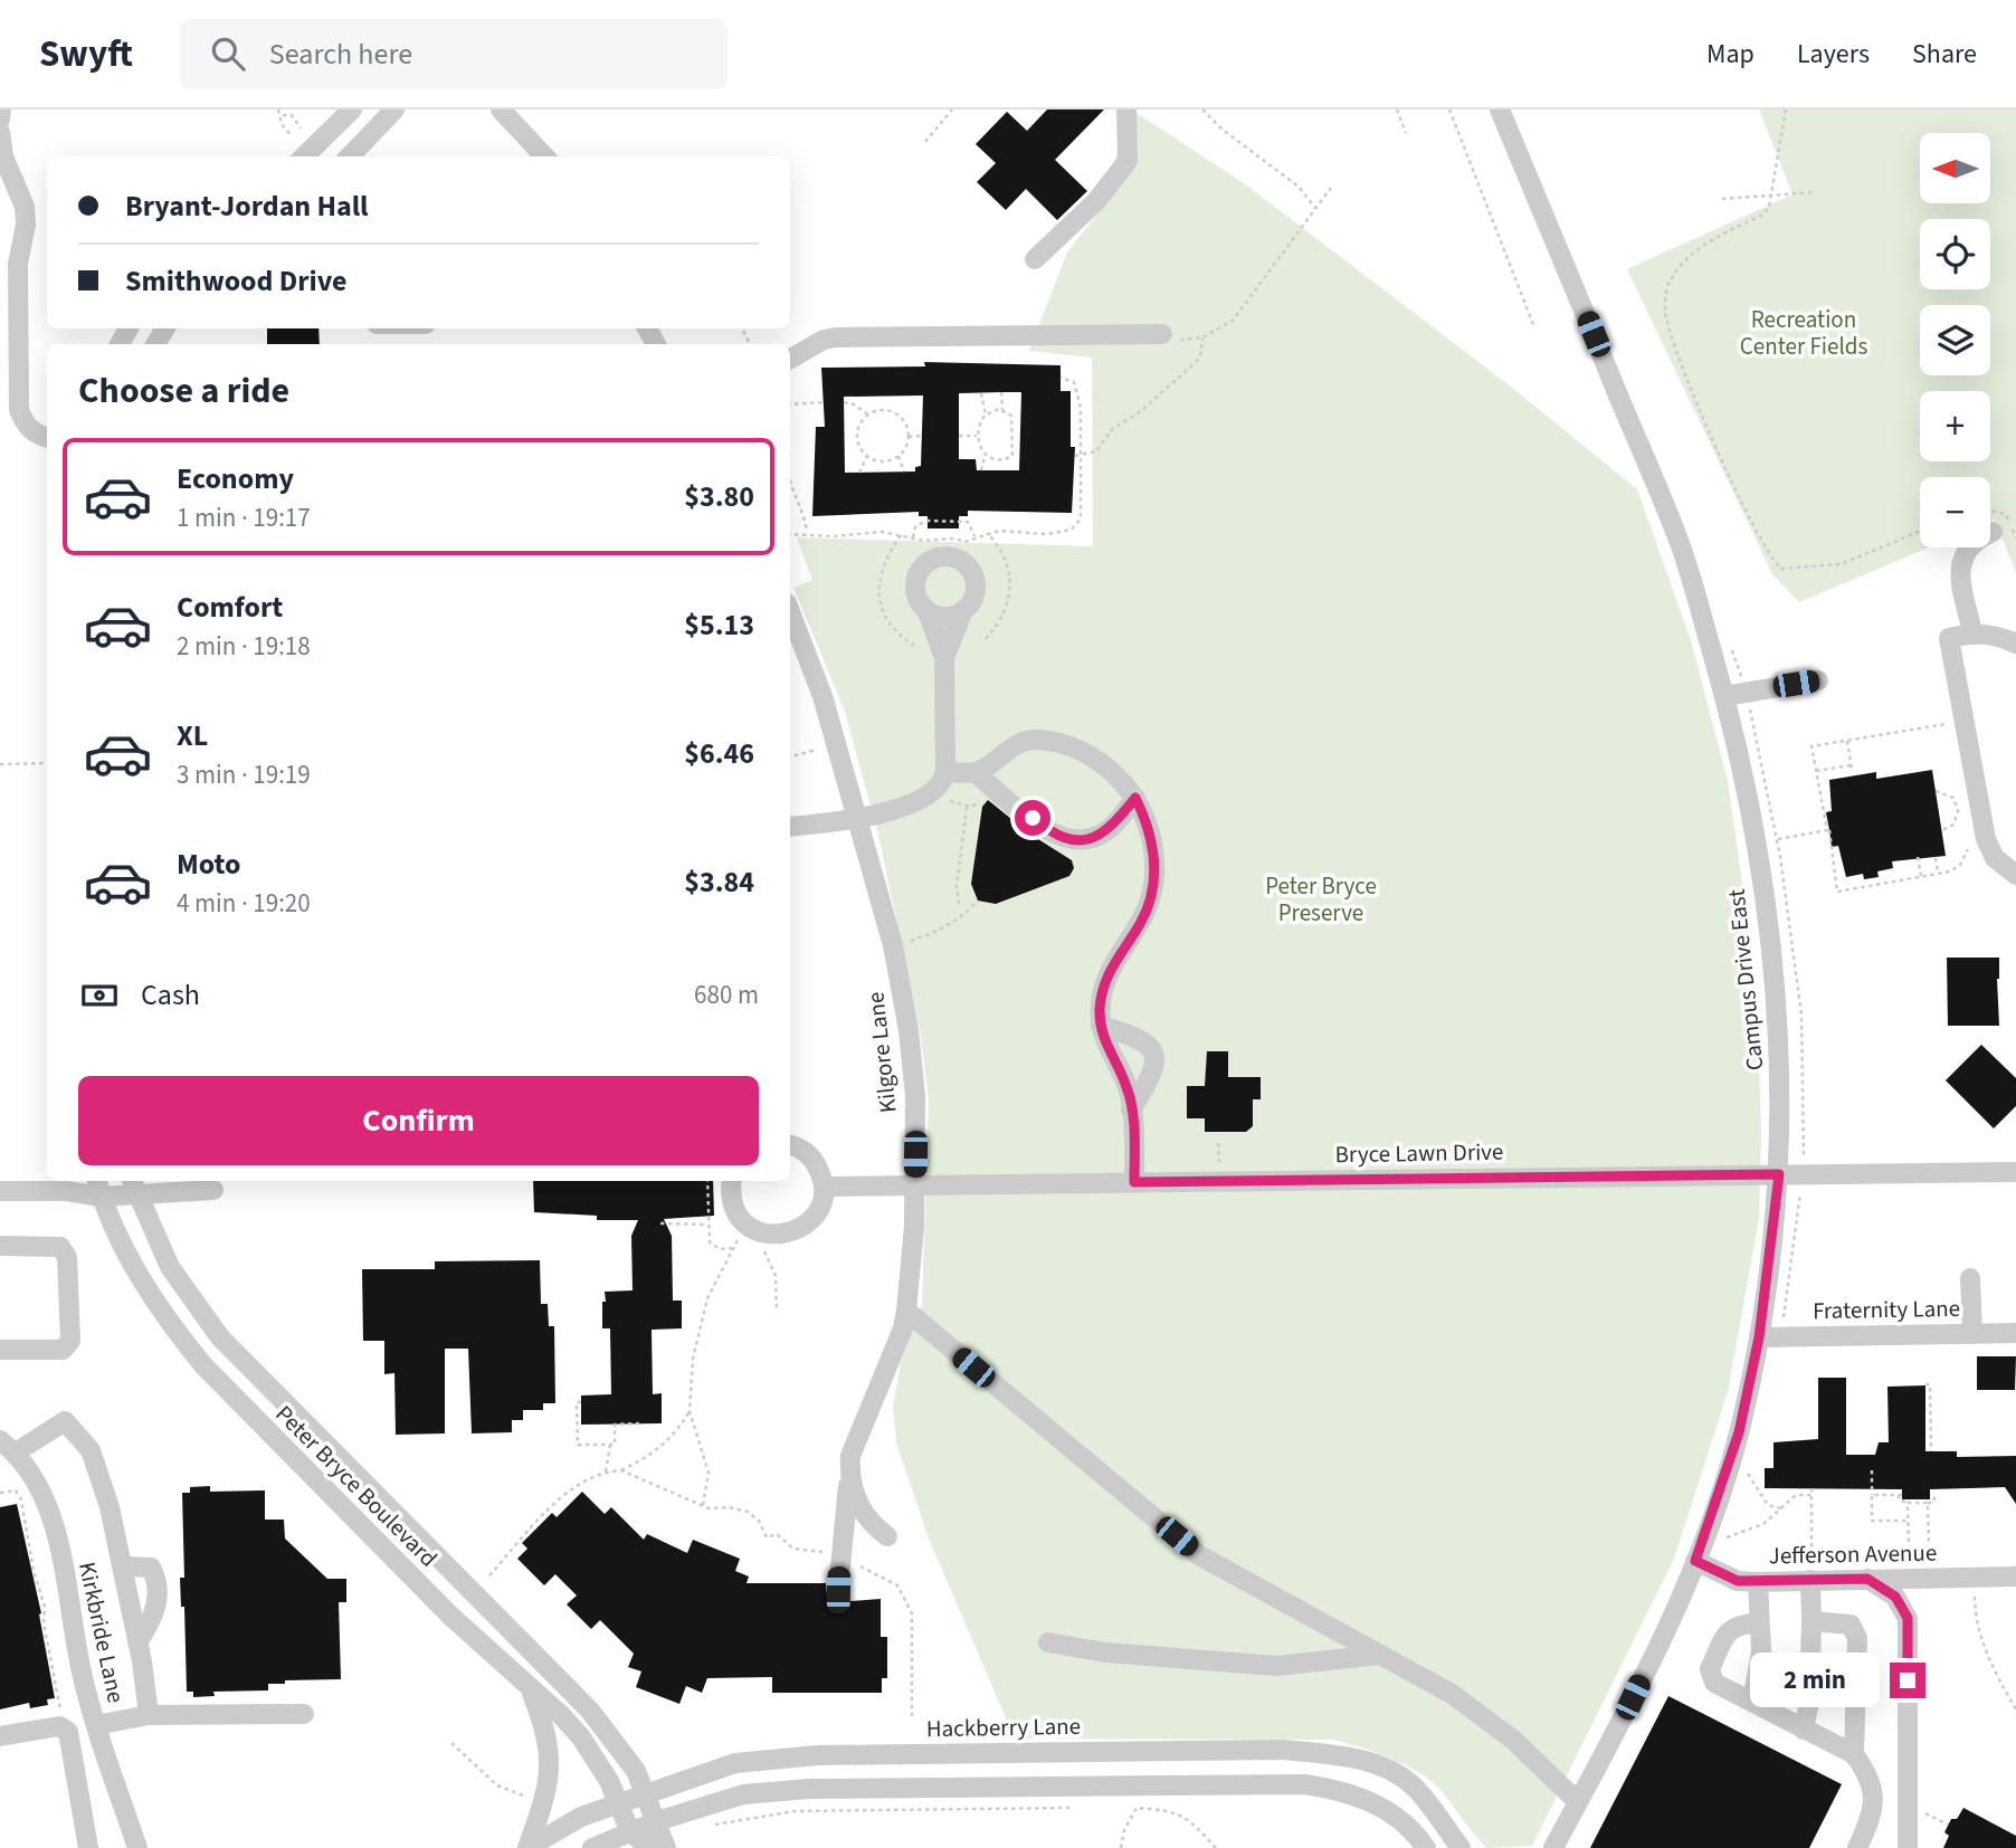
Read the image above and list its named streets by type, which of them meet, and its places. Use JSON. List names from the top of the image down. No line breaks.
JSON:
{"streets":{"street":["Campus Drive East","Kilgore Lane","Bryce Lawn Drive","Fraternity Lane","Peter Bryce Boulevard","Jefferson Avenue","Kirkbride Lane","Hackberry Lane"]},"crossings":[["Campus Drive East","Bryce Lawn Drive"],["Campus Drive East","Fraternity Lane"],["Campus Drive East","Jefferson Avenue"],["Kilgore Lane","Bryce Lawn Drive"],["Peter Bryce Boulevard","Hackberry Lane"]],"parks":["Recreation Center Fields","Peter Bryce Preserve"],"north":"left","page":{"header":"Swyft","search":"Search here","nav":["Map","Layers","Share"],"map_buttons":["+","−"],"banner":["Bryant-Jordan Hall","Smithwood Drive"],"heading":"Choose a ride","list":[{"name":"Economy","note":"1 min · 19:17","value":"$3.80"},{"name":"Comfort","note":"2 min · 19:18","value":"$5.13"},{"name":"XL","note":"3 min · 19:19","value":"$6.46"},{"name":"Moto","note":"4 min · 19:20","value":"$3.84"}],"pay":["Cash","680 m"],"buttons":"Confirm","bubble":"2 min"}}
